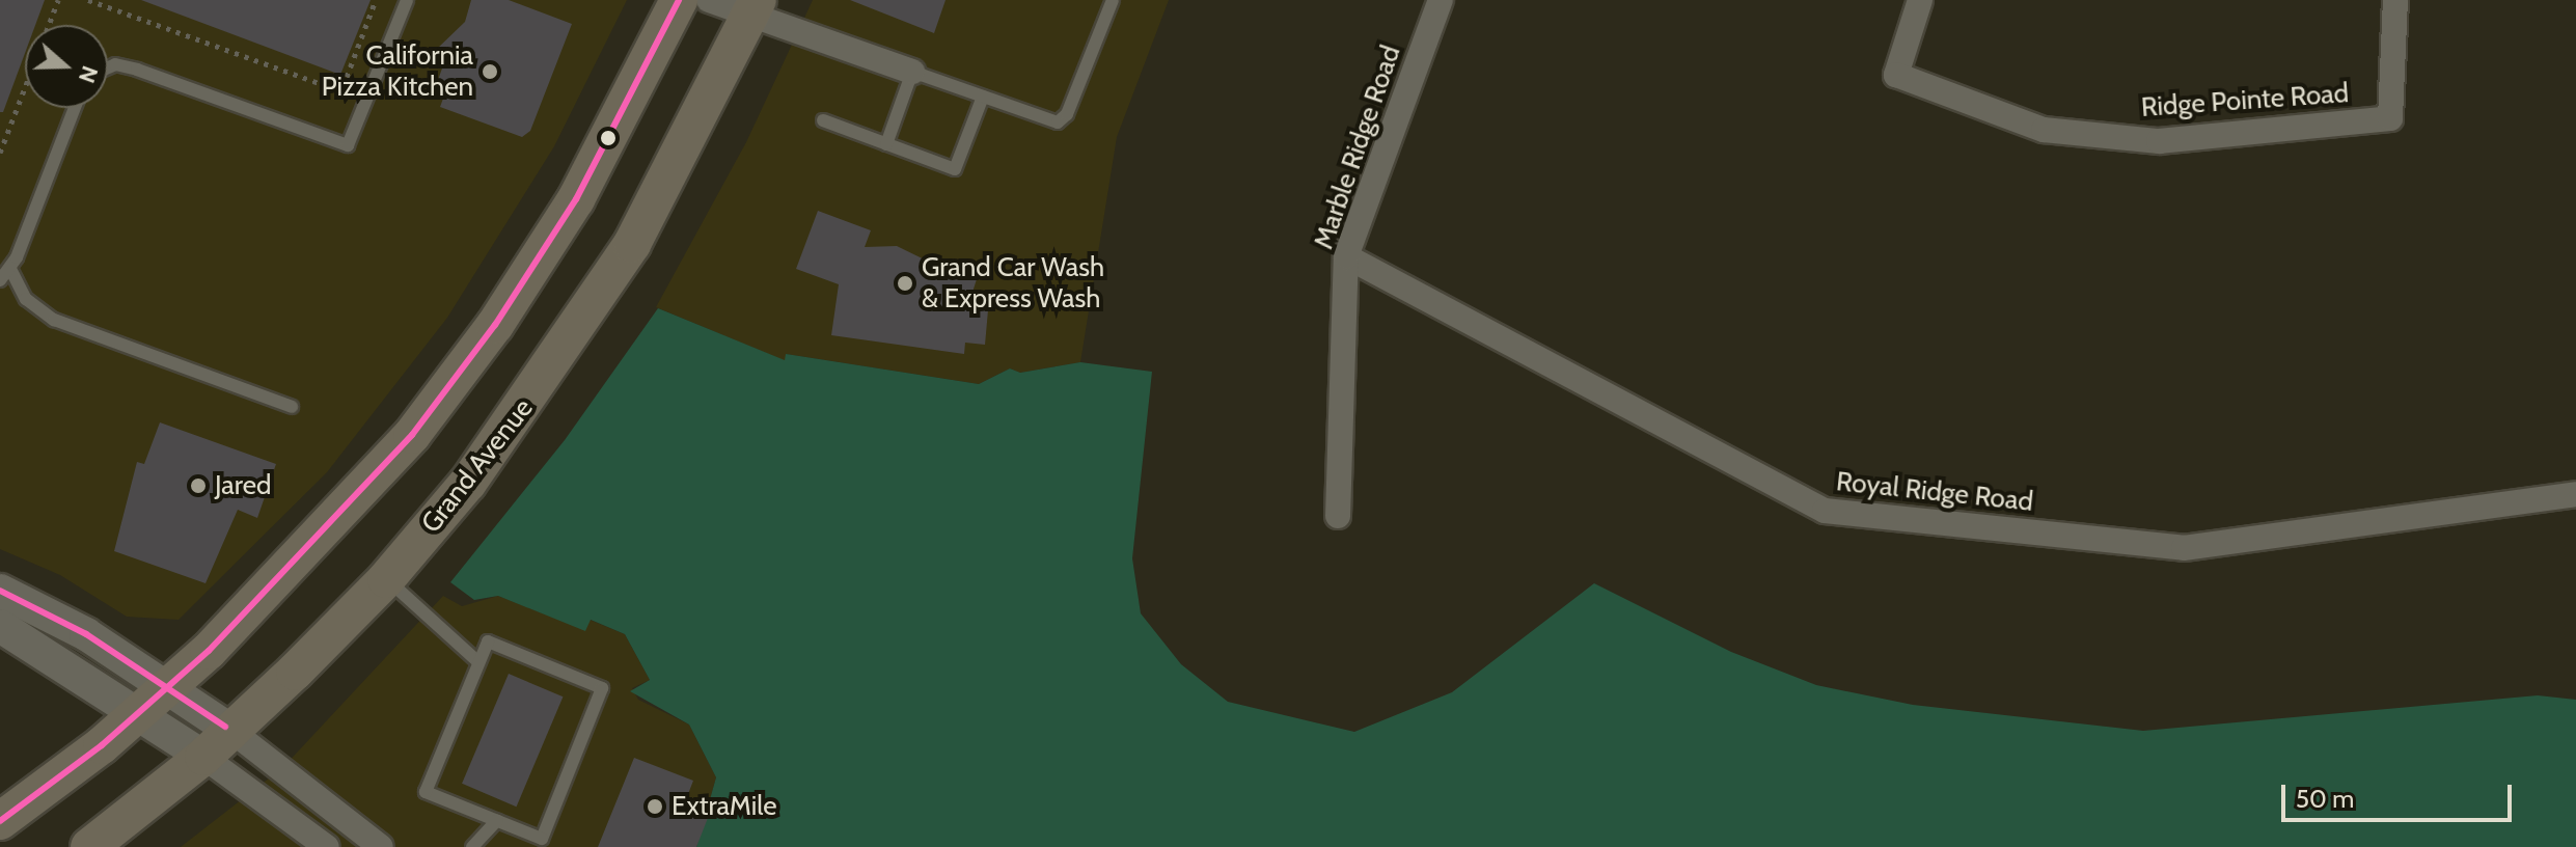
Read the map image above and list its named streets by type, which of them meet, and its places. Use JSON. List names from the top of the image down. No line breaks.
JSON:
{"streets":{"main road":["Grand Avenue"],"street":["Ridge Pointe Road","Marble Ridge Road","Royal Ridge Road"]},"crossings":[["Marble Ridge Road","Royal Ridge Road"]],"places":["California Pizza Kitchen","Grand Car Wash & Express Wash","Jared","ExtraMile"],"scale_bar":"50 m","north":"right"}
